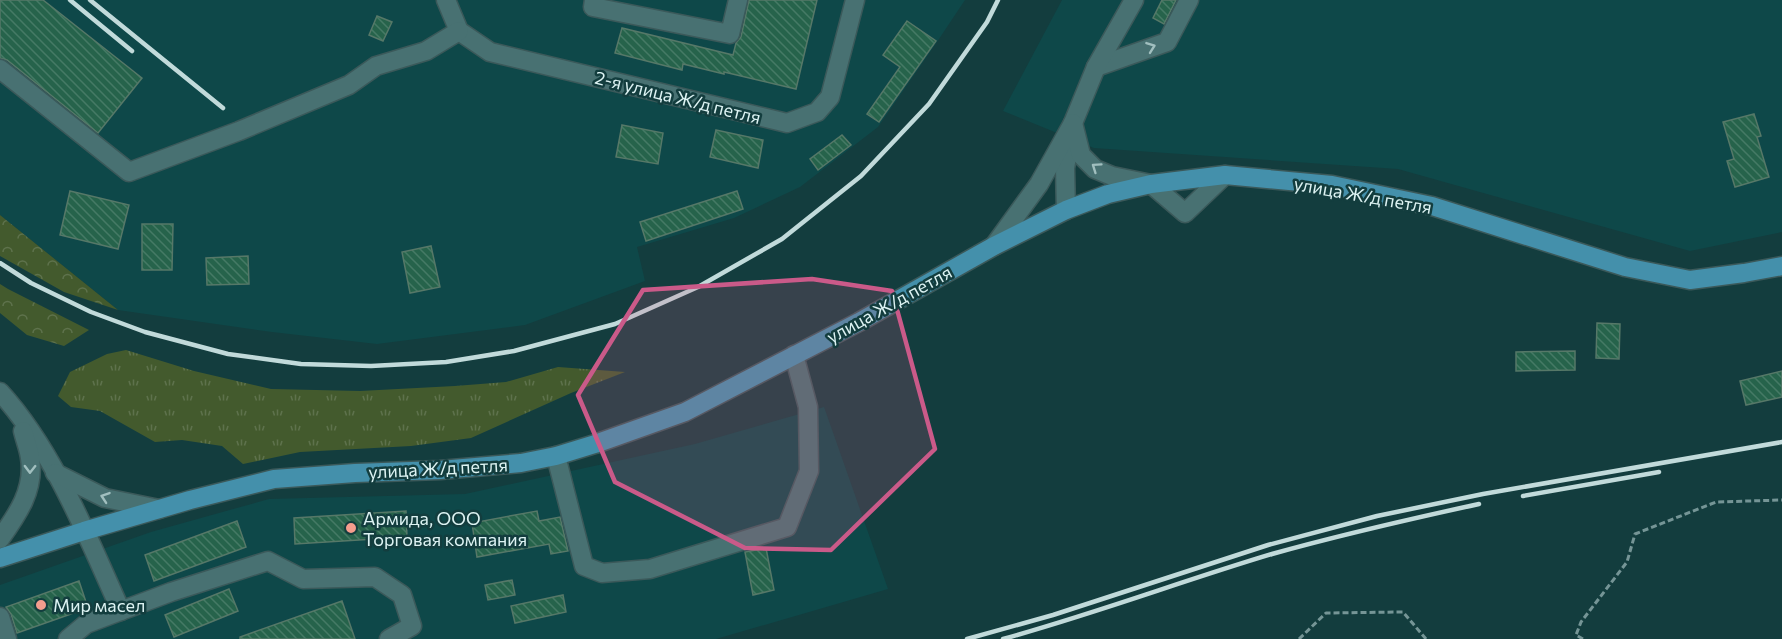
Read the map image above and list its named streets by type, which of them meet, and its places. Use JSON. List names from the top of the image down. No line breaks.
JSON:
{"streets":{"main road":["улица Ж/д петля"],"street":["2-я улица Ж/д петля"]},"places":["Армида, ООО Торговая компания","Мир масел"]}
